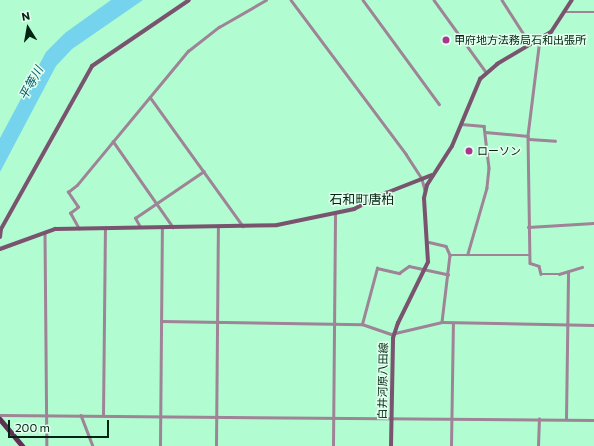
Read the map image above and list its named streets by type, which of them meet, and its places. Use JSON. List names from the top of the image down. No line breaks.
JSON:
{"streets":{"street":["白井河原八田線"]},"districts":["石和町唐柏"],"water":["平等川"],"places":["甲府地方法務局石和出張所","ローソン"],"scale_bar":"200 m","north":"top"}
